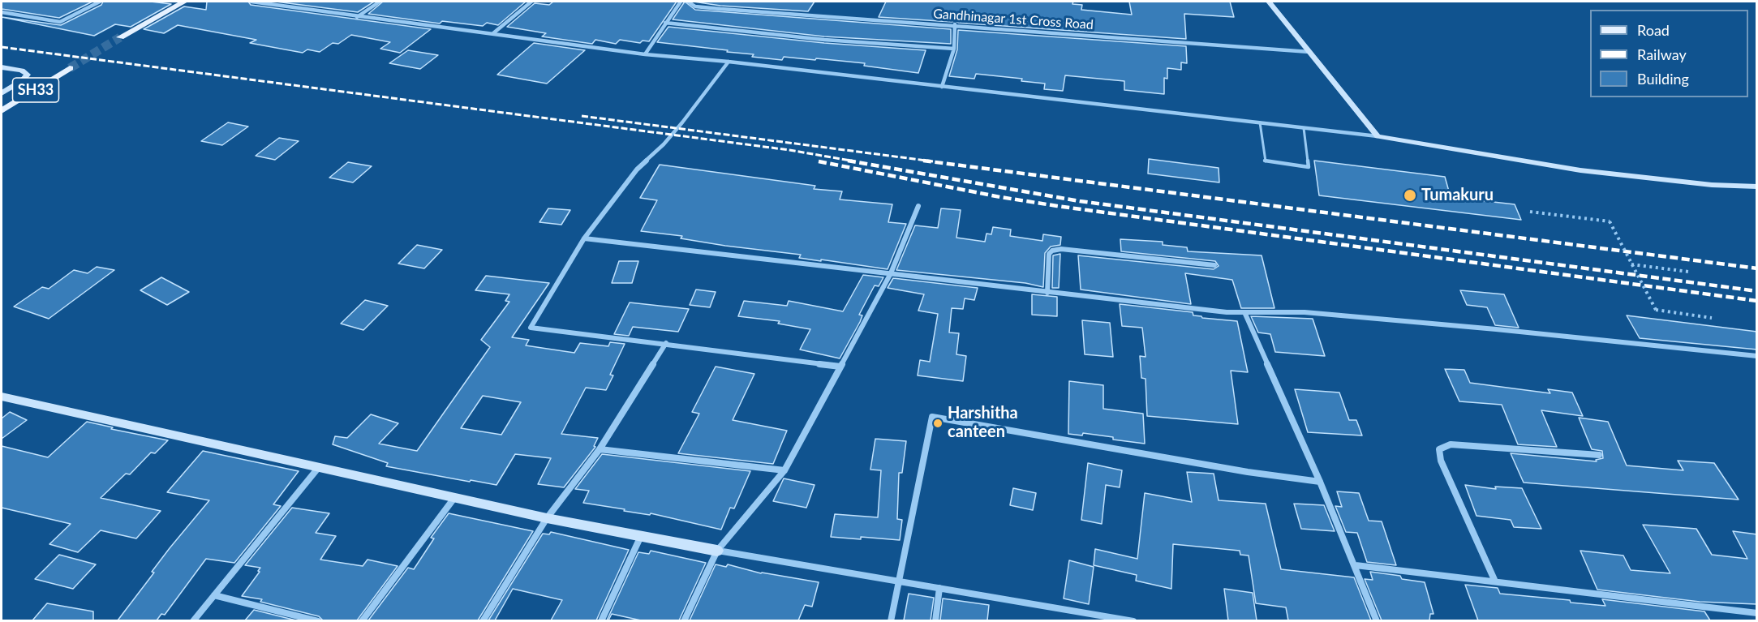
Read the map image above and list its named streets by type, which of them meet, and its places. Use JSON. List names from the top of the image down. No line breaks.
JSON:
{"streets":{"main road":["SH33"],"street":["Gandhinagar 1st Cross Road"]},"places":["Tumakuru","Harshitha canteen"],"legend":["Road","Railway","Building"]}
